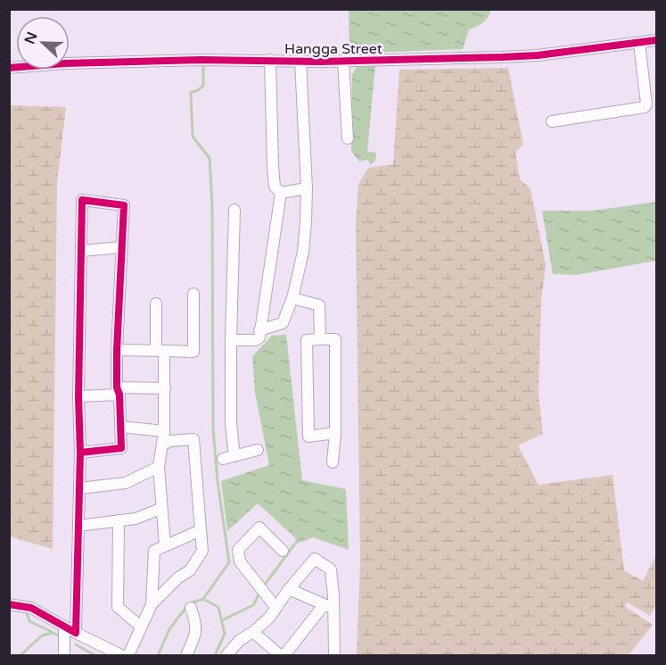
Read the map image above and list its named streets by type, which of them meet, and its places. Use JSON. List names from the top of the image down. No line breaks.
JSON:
{"streets":{"street":["Hangga Street"]},"north":"left"}
